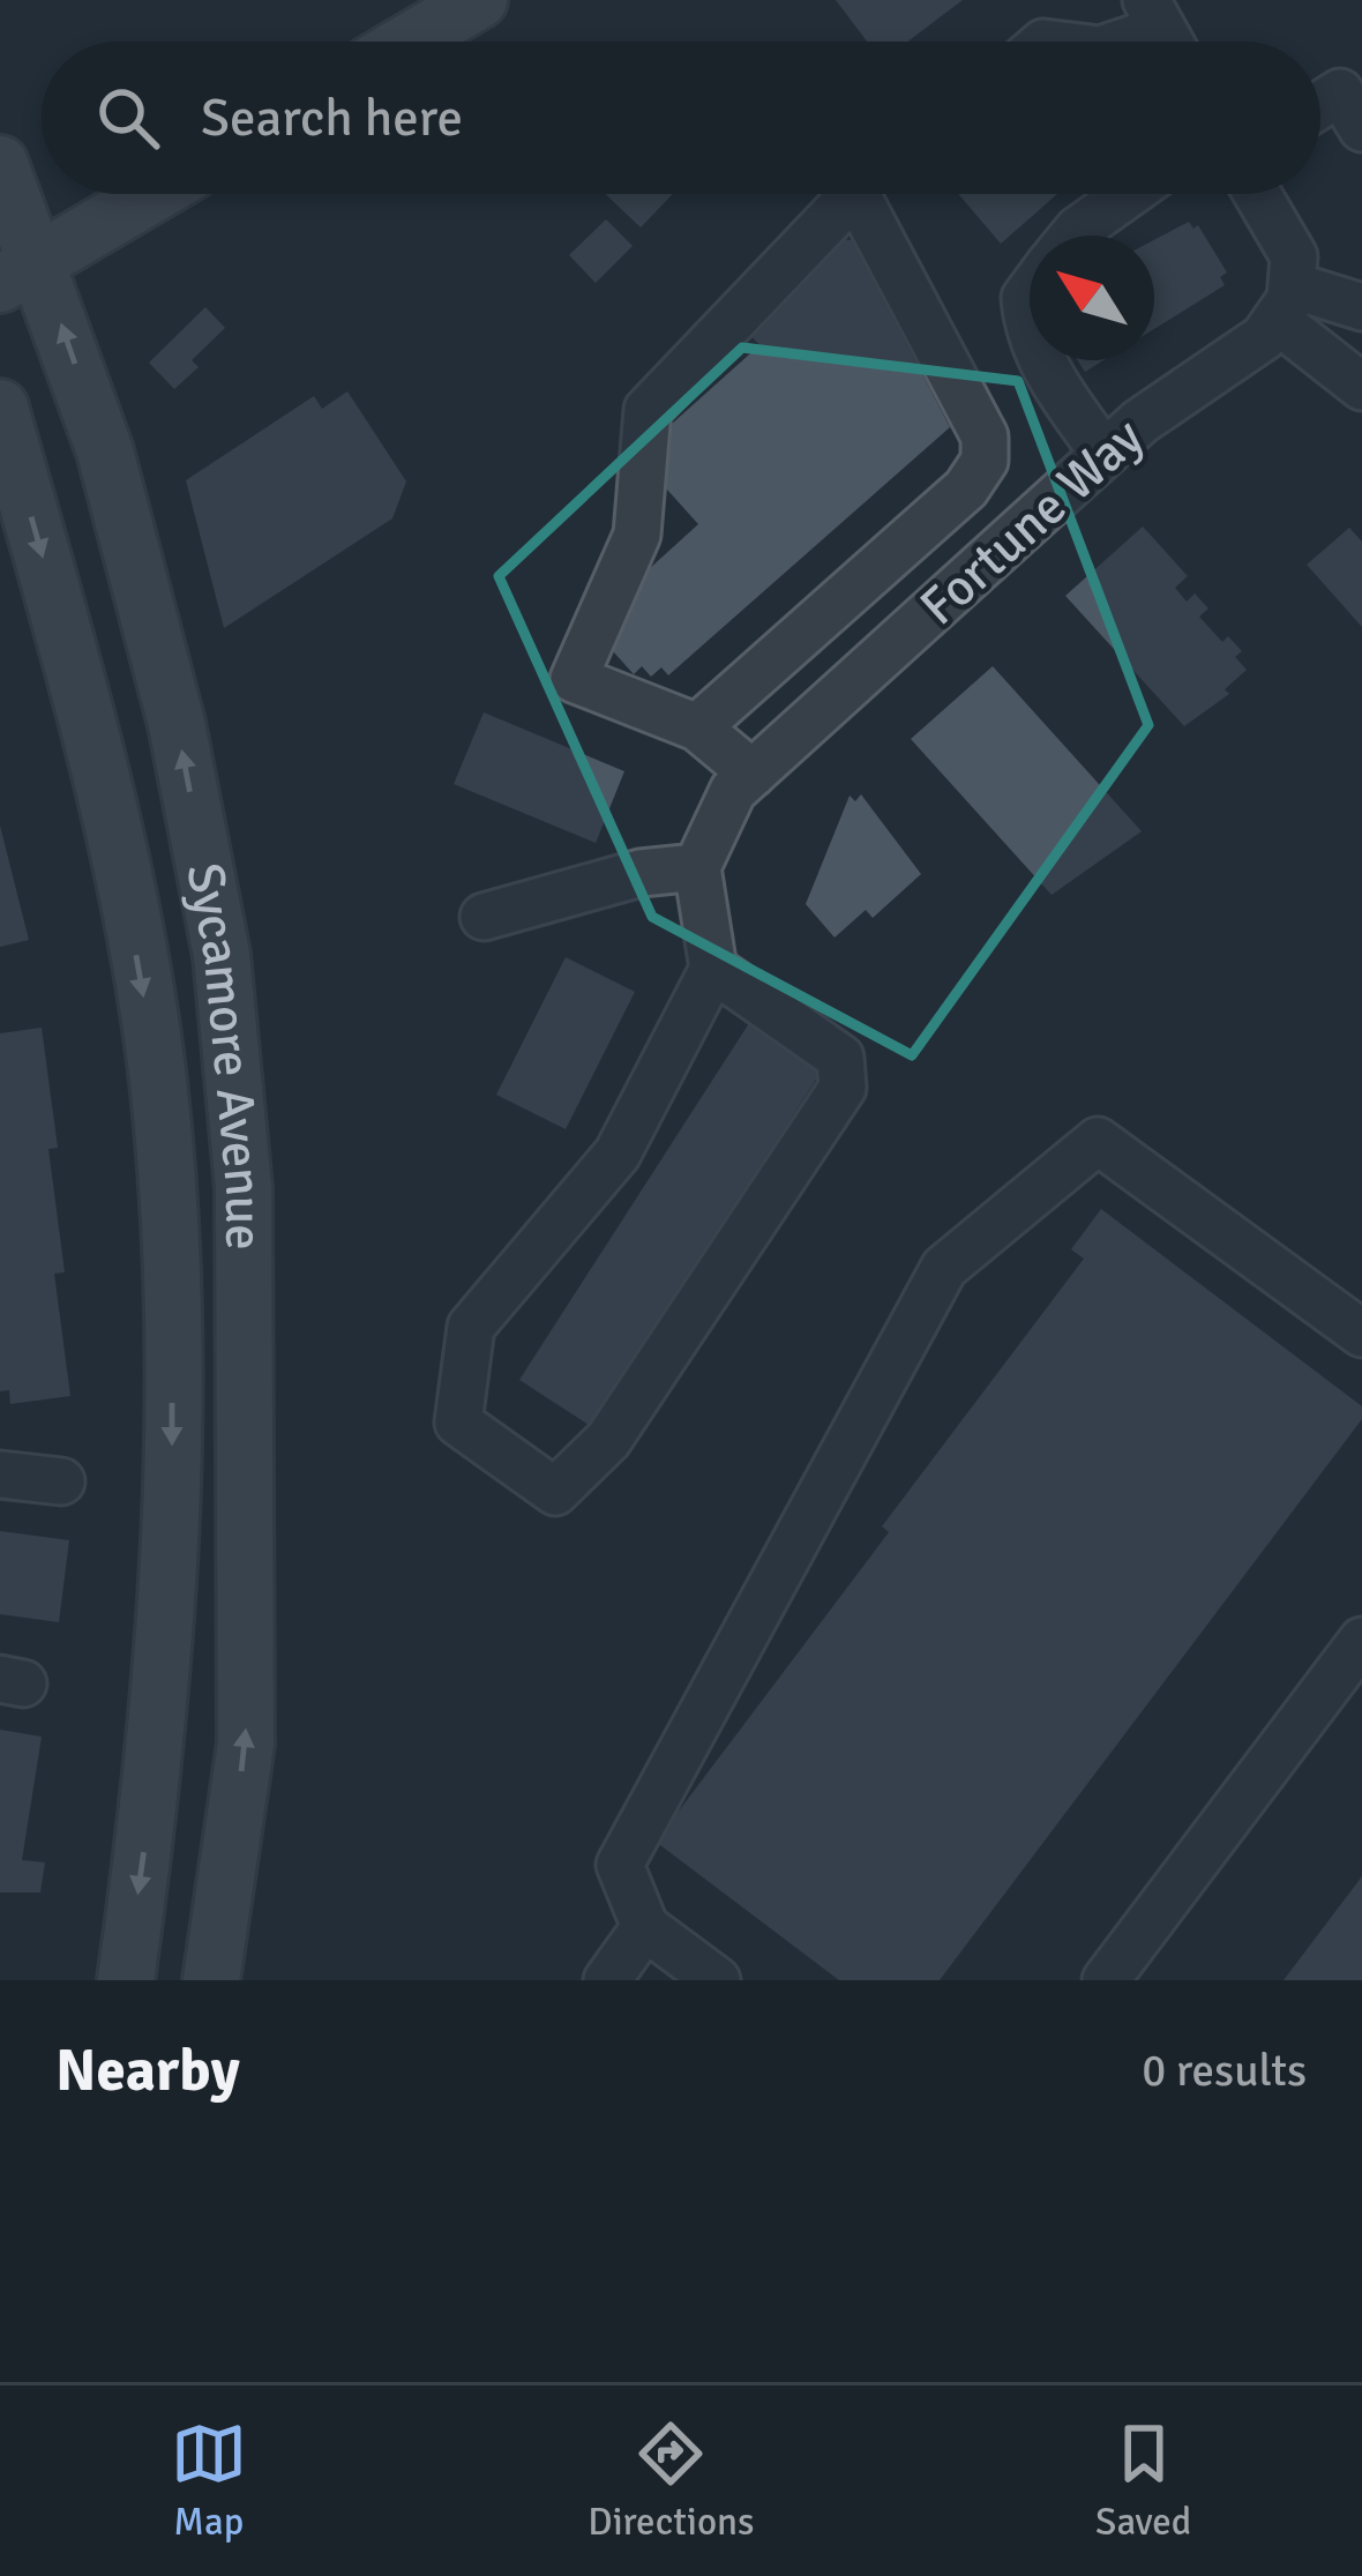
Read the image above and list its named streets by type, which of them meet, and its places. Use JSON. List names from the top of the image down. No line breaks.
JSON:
{"streets":{"main road":["Sycamore Avenue"],"street":["Fortune Way"]},"north":"top left","page":{"search":"Search here","heading":["Nearby","0 results"],"nav":["Map","Directions","Saved"]}}
